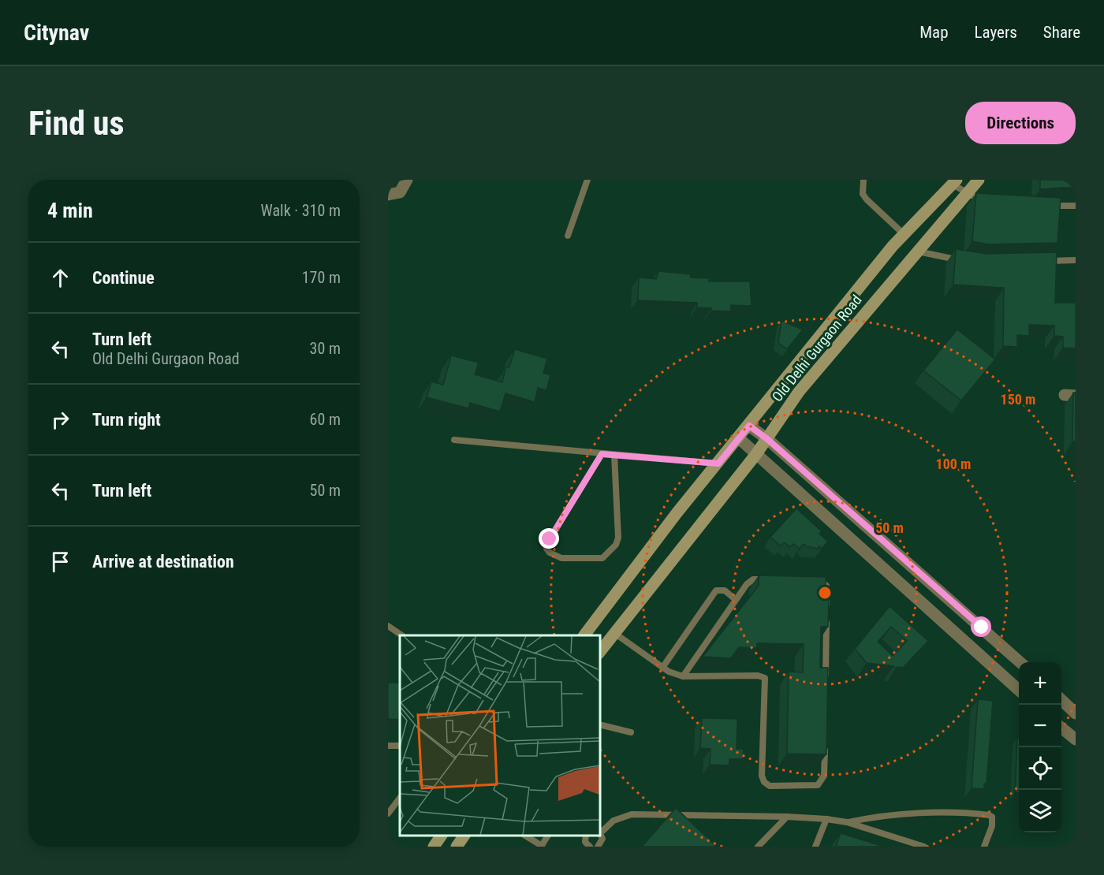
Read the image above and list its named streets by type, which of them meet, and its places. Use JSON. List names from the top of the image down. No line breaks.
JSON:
{"streets":{"main road":["Old Delhi Gurgaon Road"]},"page":{"header":"Citynav","nav":["Map","Layers","Share"],"buttons":"Directions","title":"Find us","heading":["4 min","Walk · 310 m"],"list":[["Continue","170 m"],["Turn left","Old Delhi Gurgaon Road","30 m"],["Turn right","60 m"],["Turn left","50 m"],"Arrive at destination"],"map_buttons":["+","−"]},"rings":["150 m","100 m","50 m"]}
